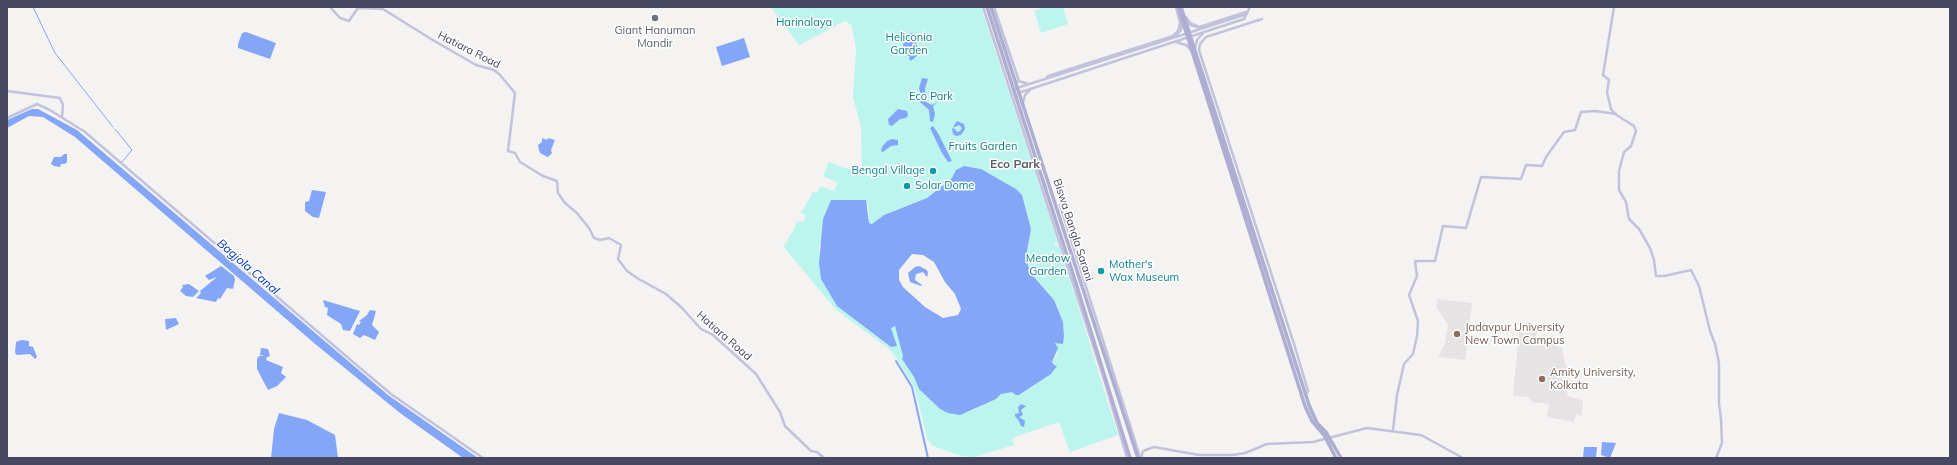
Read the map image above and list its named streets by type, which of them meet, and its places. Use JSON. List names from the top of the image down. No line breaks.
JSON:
{"streets":{"main road":["Biswa Bangla Sarani"],"street":["Hatiara Road"]},"districts":["Eco Park"],"water":["Bagjola Canal"],"parks":["Harinalaya","Heliconia Garden","Eco Park","Fruits Garden","Meadow Garden"],"places":["Giant Hanuman Mandir","Bengal Village","Solar Dome","Mother's Wax Museum","Jadavpur University New Town Campus","Amity University, Kolkata"]}
